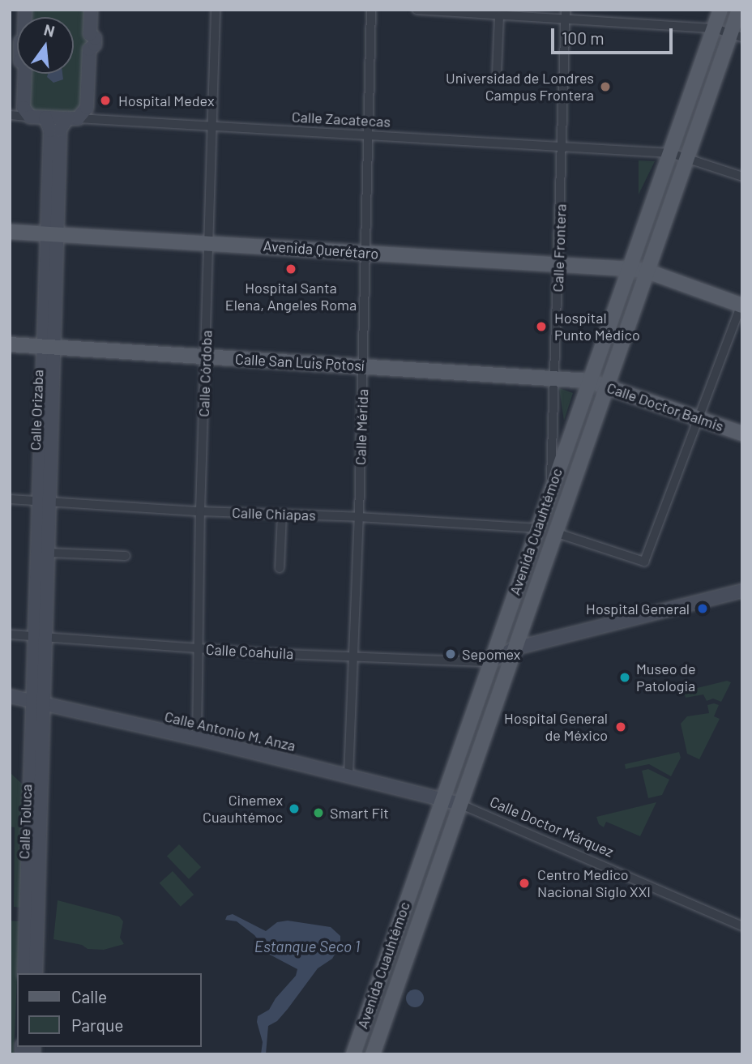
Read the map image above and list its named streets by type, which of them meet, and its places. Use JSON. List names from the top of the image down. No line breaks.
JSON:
{"streets":{"main road":["Avenida Querétaro","Calle San Luis Potosí","Calle Doctor Balmis","Avenida Cuauhtémoc"],"street":["Calle Zacatecas","Calle Frontera","Calle Córdoba","Calle Orizaba","Calle Mérida","Calle Chiapas","Calle Coahuila","Calle Antonio M. Anza","Calle Toluca","Calle Doctor Márquez"]},"crossings":[["Calle Zacatecas","Calle Frontera"],["Calle Zacatecas","Calle Córdoba"],["Calle Zacatecas","Calle Orizaba"],["Calle Zacatecas","Calle Mérida"],["Calle Zacatecas","Avenida Cuauhtémoc"],["Calle Frontera","Avenida Querétaro"],["Calle Frontera","Calle San Luis Potosí"],["Calle Frontera","Avenida Cuauhtémoc"],["Avenida Querétaro","Calle Córdoba"],["Avenida Querétaro","Calle Orizaba"],["Avenida Querétaro","Calle Mérida"],["Avenida Querétaro","Avenida Cuauhtémoc"],["Calle San Luis Potosí","Calle Córdoba"],["Calle San Luis Potosí","Calle Doctor Balmis"],["Calle San Luis Potosí","Calle Orizaba"],["Calle San Luis Potosí","Calle Mérida"],["Calle San Luis Potosí","Avenida Cuauhtémoc"],["Calle Córdoba","Calle Chiapas"],["Calle Córdoba","Calle Coahuila"],["Calle Córdoba","Calle Antonio M. Anza"],["Calle Doctor Balmis","Avenida Cuauhtémoc"],["Calle Orizaba","Calle Chiapas"],["Calle Orizaba","Calle Coahuila"],["Calle Orizaba","Calle Antonio M. Anza"],["Calle Orizaba","Calle Toluca"],["Calle Mérida","Calle Chiapas"],["Calle Mérida","Calle Coahuila"],["Calle Mérida","Calle Antonio M. Anza"],["Calle Chiapas","Avenida Cuauhtémoc"],["Avenida Cuauhtémoc","Calle Coahuila"],["Avenida Cuauhtémoc","Calle Antonio M. Anza"],["Avenida Cuauhtémoc","Calle Doctor Márquez"],["Calle Antonio M. Anza","Calle Toluca"],["Calle Antonio M. Anza","Calle Doctor Márquez"]],"water":["Estanque Seco 1"],"places":["Universidad de Londres Campus Frontera","Hospital Medex","Hospital Santa Elena, Angeles Roma","Hospital Punto Médico","Hospital General","Sepomex","Museo de Patologia","Hospital General de México","Cinemex Cuauhtémoc","Smart Fit","Centro Medico Nacional Siglo XXI"],"legend":["Calle","Parque"],"scale_bar":"100 m","north":"top"}
